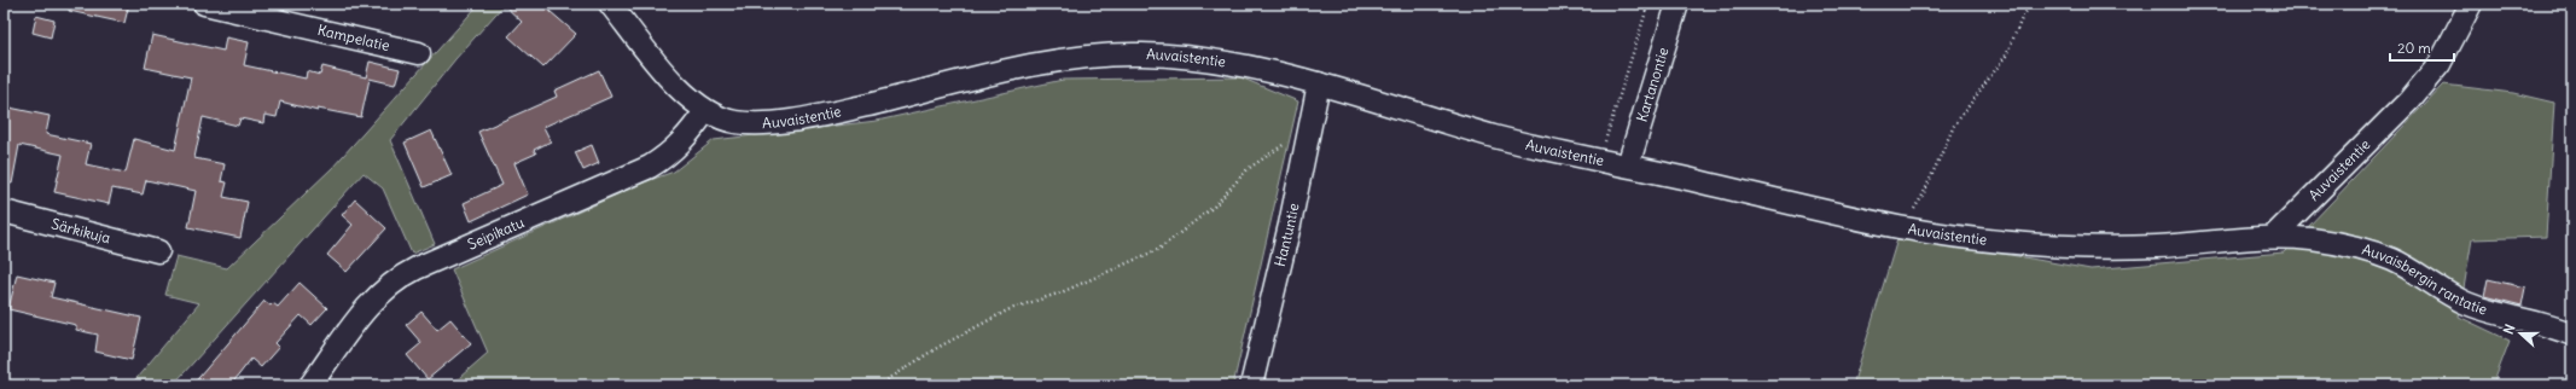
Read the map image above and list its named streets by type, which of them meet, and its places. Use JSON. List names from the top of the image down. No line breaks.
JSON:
{"streets":{"street":["Kampelatie","Auvaistentie","Kartanontie","Särkikuja","Seipikatu","Hantuntie","Auvaisbergin rantatie"]},"crossings":[["Auvaistentie","Kartanontie"],["Auvaistentie","Seipikatu"],["Auvaistentie","Hantuntie"],["Auvaistentie","Auvaisbergin rantatie"]],"scale_bar":"20 m","north":"left"}
